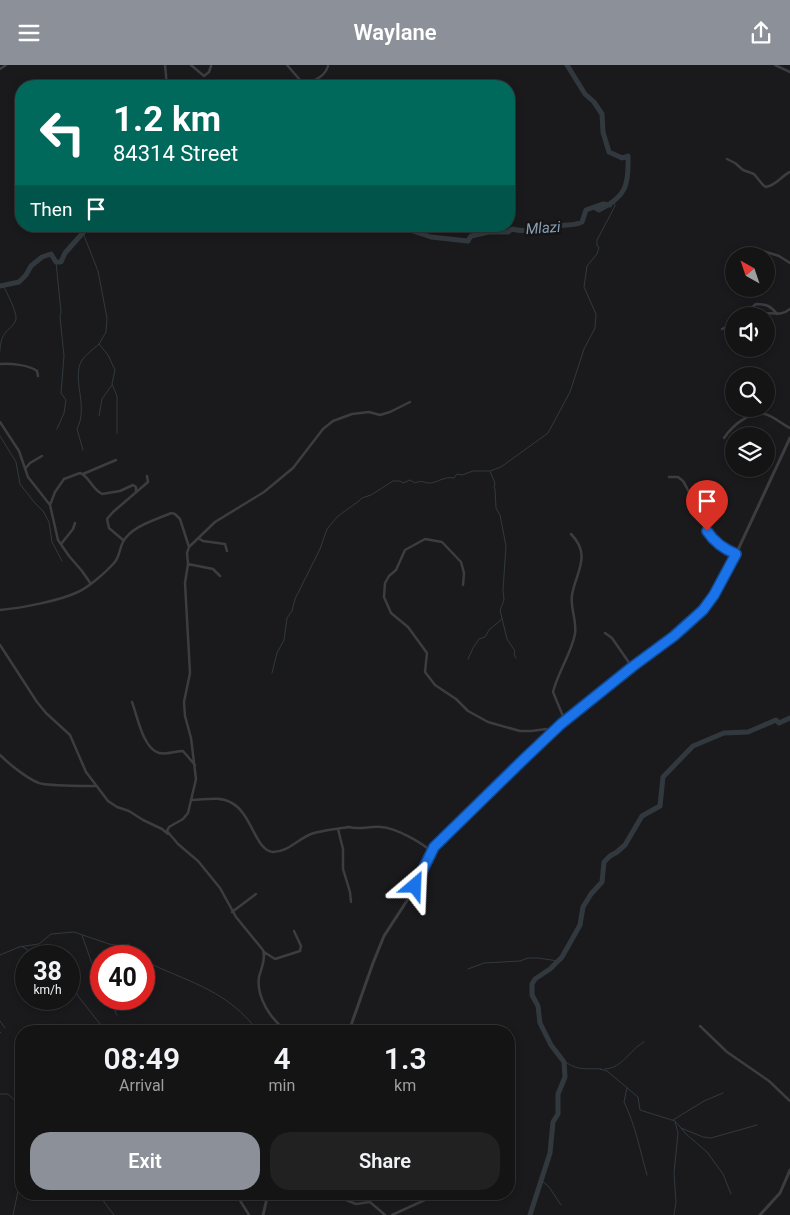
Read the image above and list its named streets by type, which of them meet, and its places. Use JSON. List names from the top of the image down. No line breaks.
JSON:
{"water":["Mlazi"],"north":"top left","page":{"header":"Waylane","turn":["1.2 km","84314 Street"],"then":"Then","speed":"38 km/h","limit":"40","eta":["08:49","Arrival","4","min","1.3","km"],"buttons":["Exit","Share"]}}
